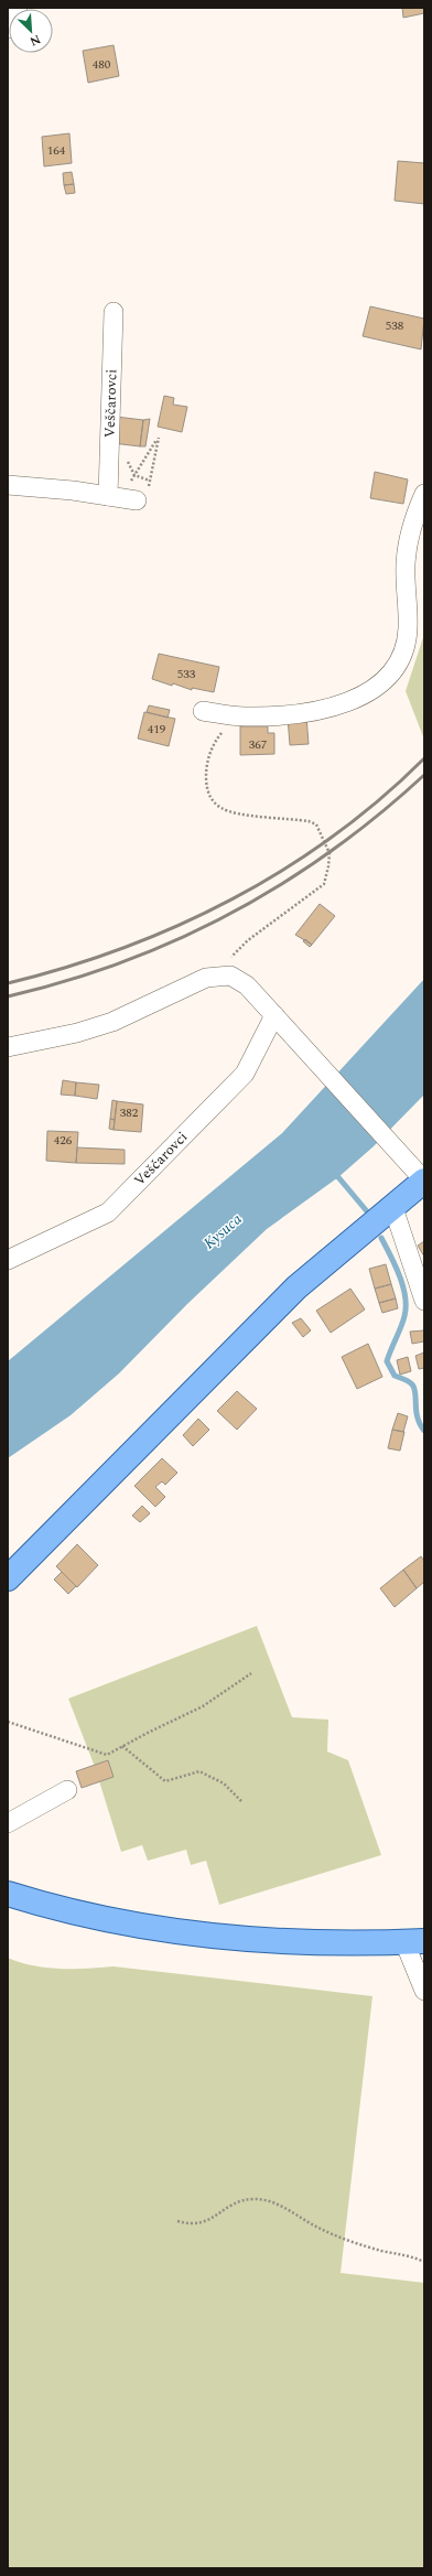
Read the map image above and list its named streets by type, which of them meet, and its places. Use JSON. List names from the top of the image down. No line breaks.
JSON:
{"streets":{"street":["Veščarovci"]},"water":["Kysuca"],"house_numbers":["480","164","538","533","419","367","382","426"],"north":"bottom right"}
